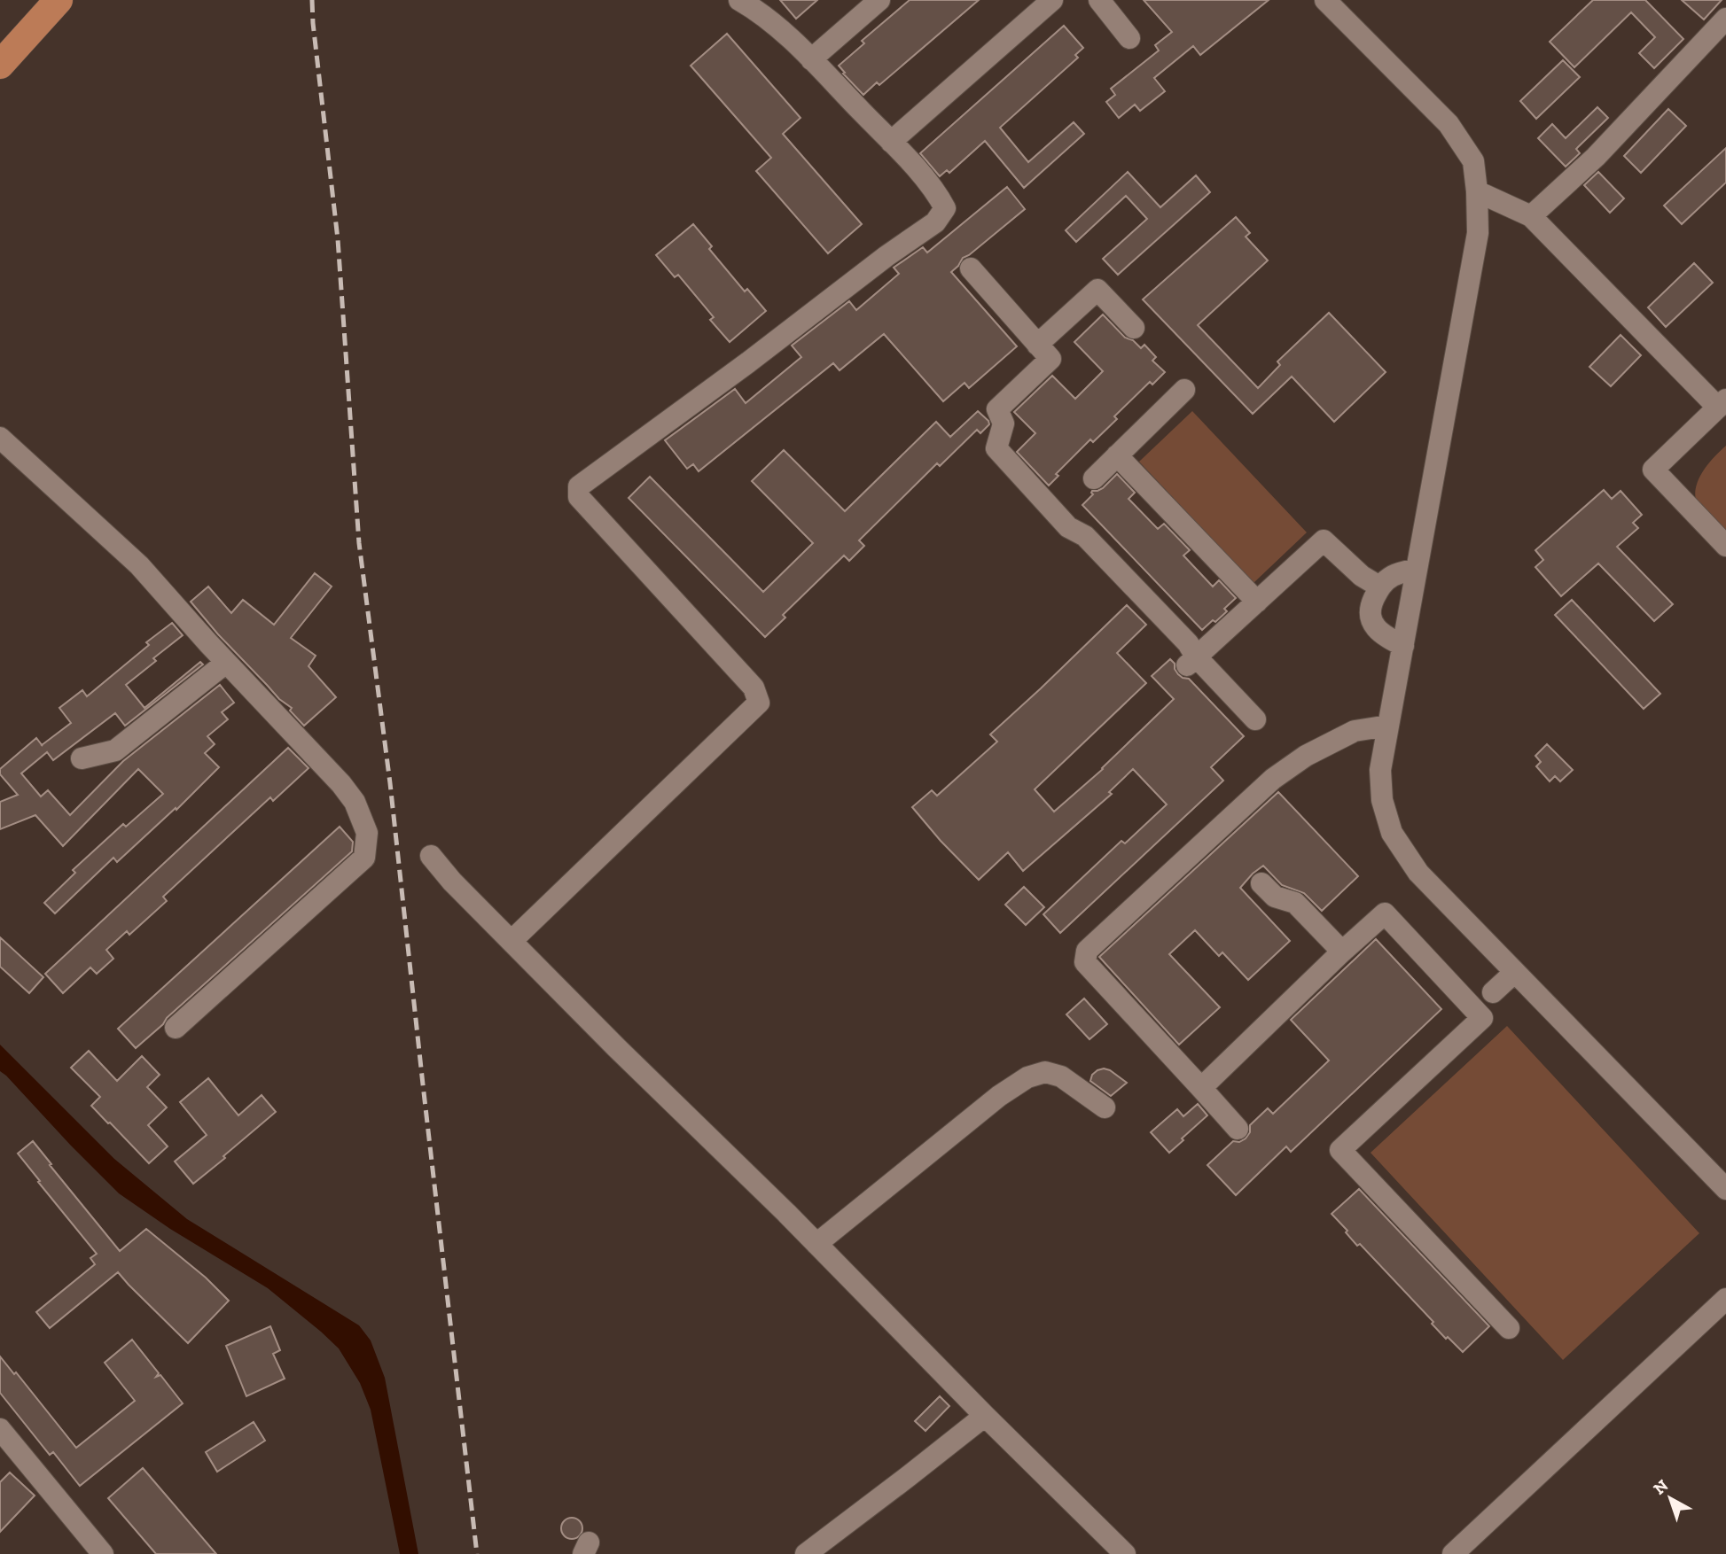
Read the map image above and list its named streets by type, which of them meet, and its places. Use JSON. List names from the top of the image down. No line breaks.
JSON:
{"north":"top left"}
